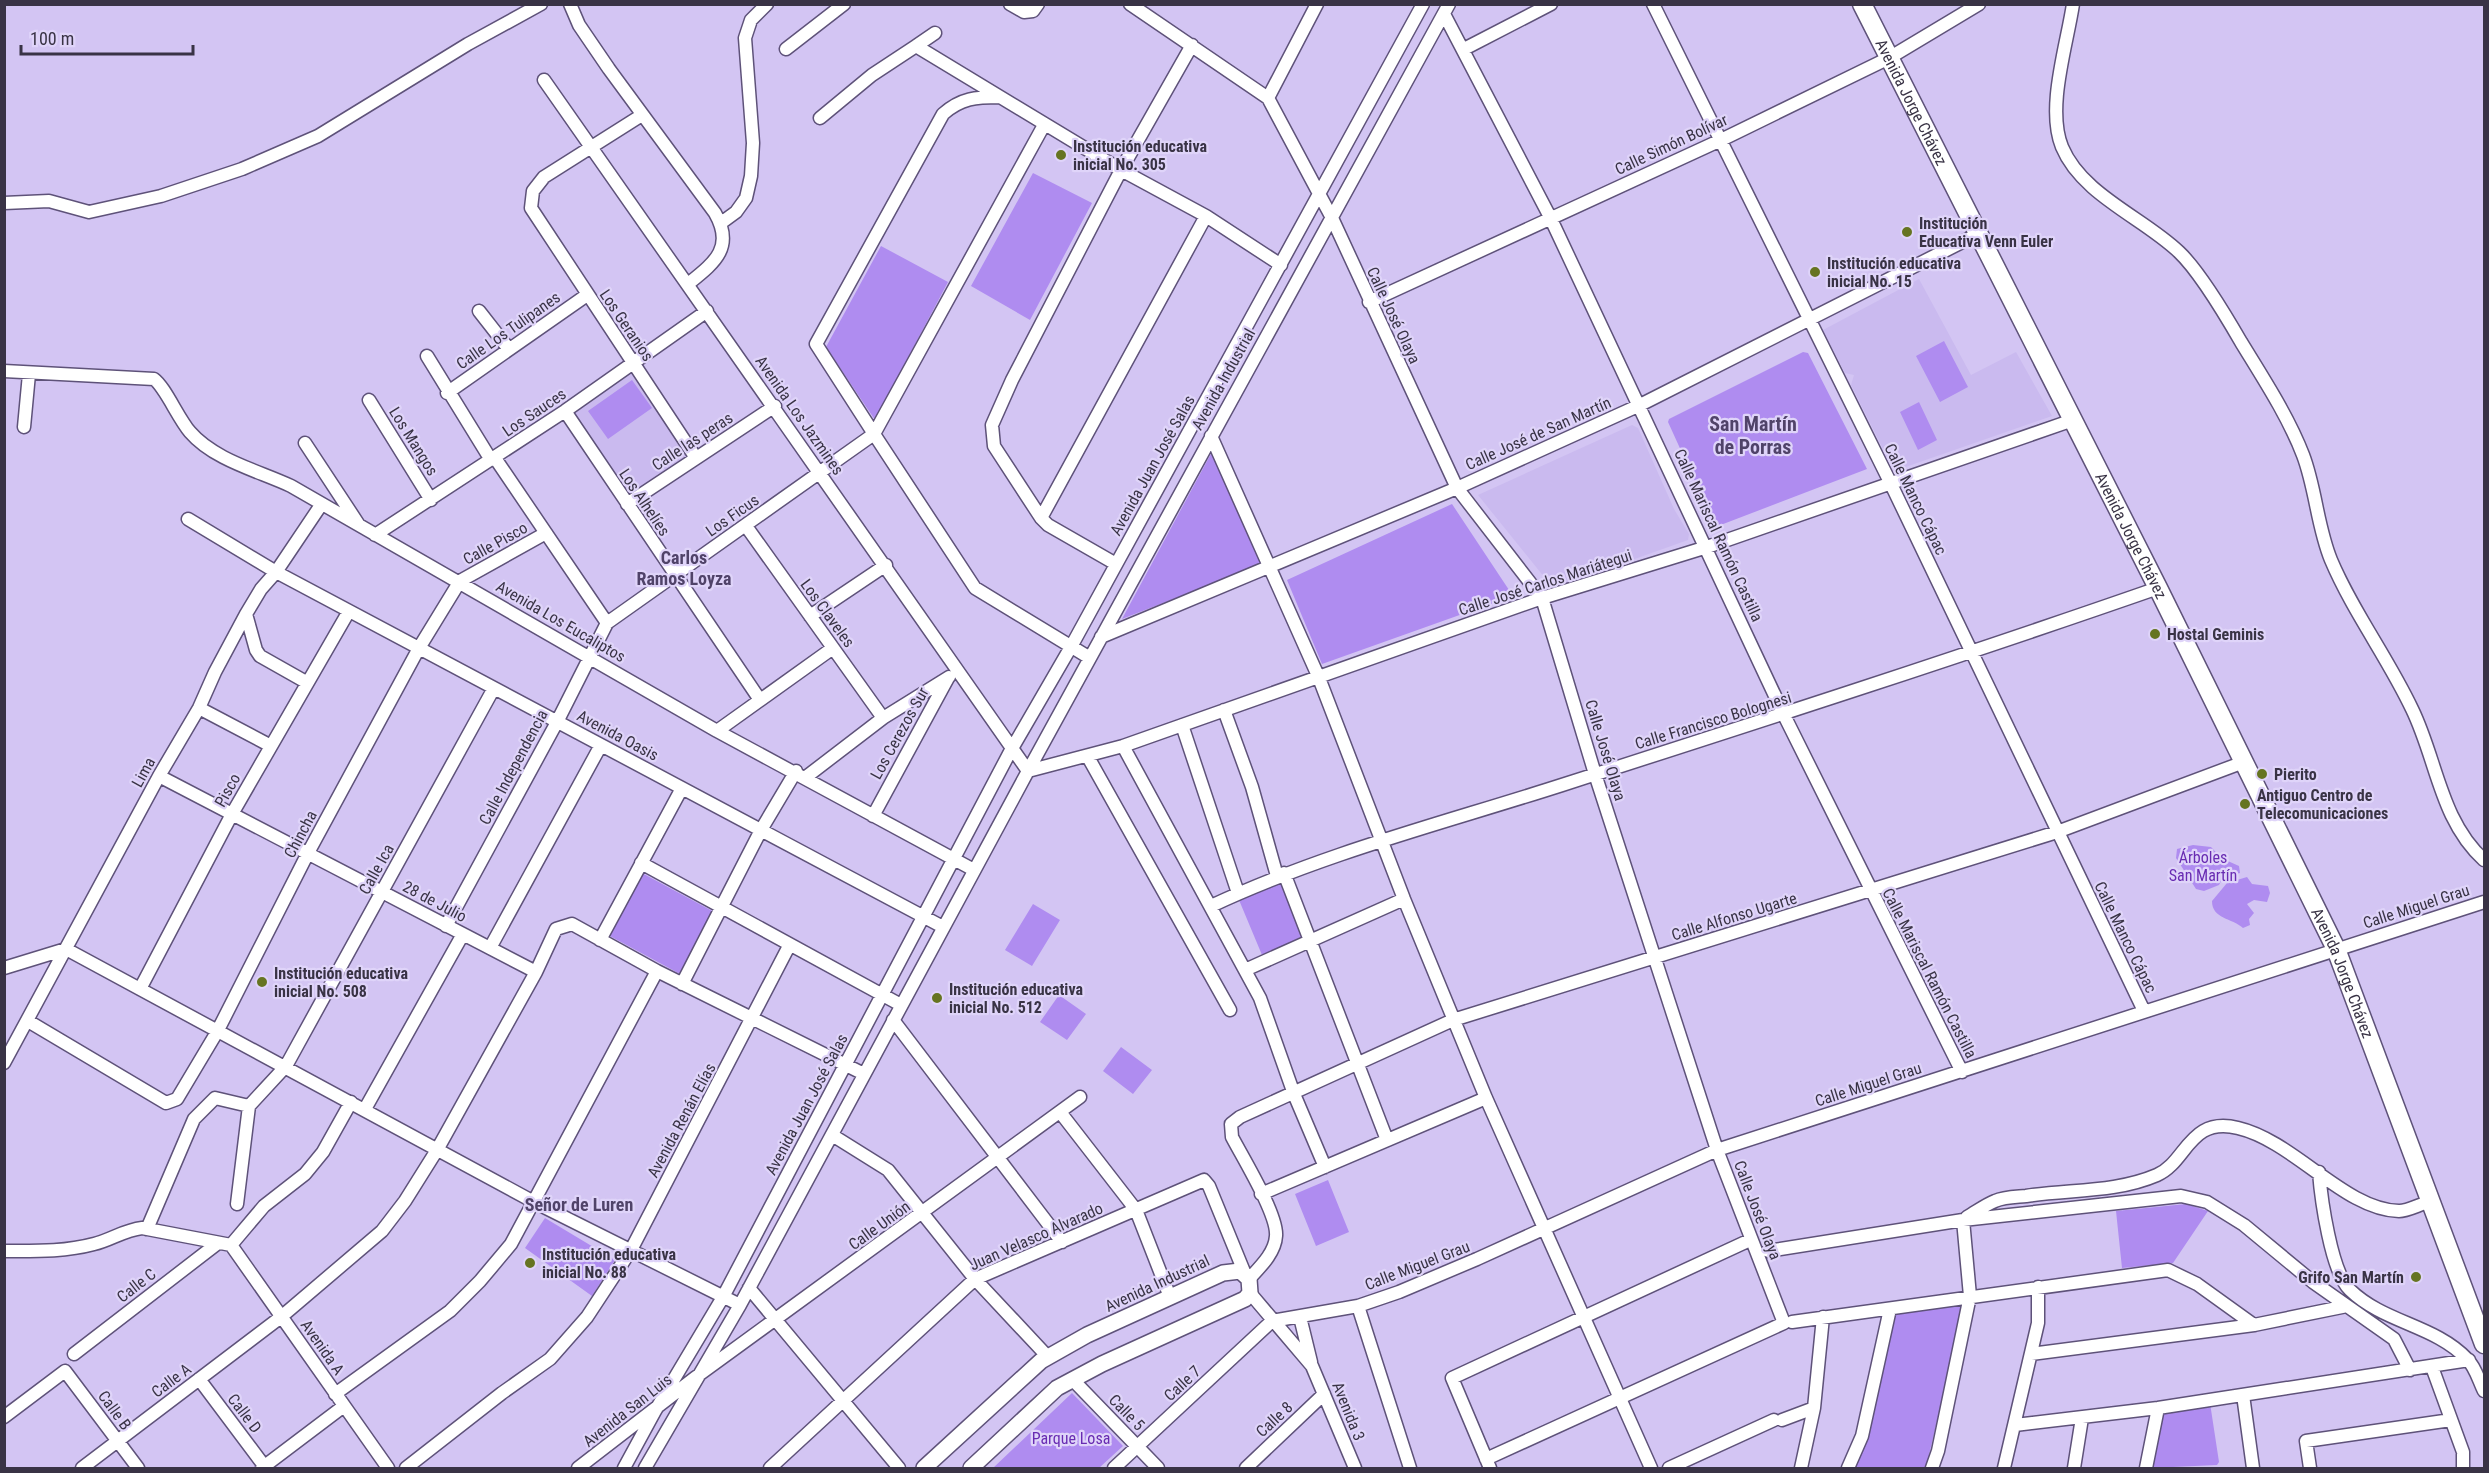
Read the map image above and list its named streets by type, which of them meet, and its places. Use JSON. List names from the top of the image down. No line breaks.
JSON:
{"streets":{"main road":["Avenida Jorge Chávez"],"street":["Calle Simón Bolívar","Calle José Olaya","Los Geranios","Calle Los Tulipanes","Avenida Industrial","Los Sauces","Avenida Los Jazmines","Calle José de San Martín","Los Mangos","Calle las peras","Avenida Juan José Salas","Calle Manco Cápac","Los Alhelíes","Los Ficus","Calle Mariscal Ramón Castilla","Calle Pisco","Calle José Carlos Mariátegui","Los Claveles","Avenida Los Eucaliptos","Calle Francisco Bolognesi","Los Cerezos Sur","Avenida Oasis","Calle Independencia","Lima","Pisco","Chincha","Calle Ica","28 de Julio","Calle Miguel Grau","Calle Alfonso Ugarte","Avenida Renán Elías","Calle Unión","Juan Velasco Alvarado","Calle C","Avenida A","Calle A","Calle 7","Calle B","Avenida San Luis","Avenida 3","Calle 5","Calle D","Calle 8"]},"crossings":[["Avenida Jorge Chávez","Calle Simón Bolívar"],["Avenida Jorge Chávez","Calle José de San Martín"],["Avenida Jorge Chávez","Calle José Carlos Mariátegui"],["Avenida Jorge Chávez","Calle Francisco Bolognesi"],["Avenida Jorge Chávez","Calle Miguel Grau"],["Avenida Jorge Chávez","Calle Alfonso Ugarte"],["Calle Simón Bolívar","Calle José Olaya"],["Calle Simón Bolívar","Calle Manco Cápac"],["Calle Simón Bolívar","Calle Mariscal Ramón Castilla"],["Calle José Olaya","Avenida Industrial"],["Calle José Olaya","Calle José de San Martín"],["Calle José Olaya","Avenida Juan José Salas"],["Calle José Olaya","Calle José Carlos Mariátegui"],["Calle José Olaya","Calle Francisco Bolognesi"],["Calle José Olaya","Calle Miguel Grau"],["Calle José Olaya","Calle Alfonso Ugarte"],["Los Geranios","Calle Los Tulipanes"],["Los Geranios","Los Sauces"],["Los Geranios","Avenida Los Jazmines"],["Los Geranios","Calle las peras"],["Avenida Industrial","Avenida Los Jazmines"],["Avenida Industrial","Calle José de San Martín"],["Avenida Industrial","Calle Mariscal Ramón Castilla"],["Avenida Industrial","Calle José Carlos Mariátegui"],["Avenida Industrial","Juan Velasco Alvarado"],["Avenida Industrial","Avenida 3"],["Los Sauces","Avenida Los Jazmines"],["Los Sauces","Los Mangos"],["Los Sauces","Los Alhelíes"],["Los Sauces","Avenida Los Eucaliptos"],["Avenida Los Jazmines","Calle las peras"],["Avenida Los Jazmines","Avenida Juan José Salas"],["Avenida Los Jazmines","Los Ficus"],["Avenida Los Jazmines","Calle José Carlos Mariátegui"],["Avenida Los Jazmines","Los Cerezos Sur"],["Calle José de San Martín","Calle Manco Cápac"],["Calle José de San Martín","Calle Mariscal Ramón Castilla"],["Calle las peras","Los Alhelíes"],["Avenida Juan José Salas","Avenida Los Eucaliptos"],["Avenida Juan José Salas","Avenida Oasis"],["Avenida Juan José Salas","Calle A"],["Avenida Juan José Salas","Avenida San Luis"],["Calle Manco Cápac","Calle José Carlos Mariátegui"],["Calle Manco Cápac","Calle Francisco Bolognesi"],["Calle Manco Cápac","Calle Miguel Grau"],["Calle Manco Cápac","Calle Alfonso Ugarte"],["Los Alhelíes","Los Ficus"],["Los Ficus","Los Claveles"],["Los Ficus","Calle Independencia"],["Calle Mariscal Ramón Castilla","Calle José Carlos Mariátegui"],["Calle Mariscal Ramón Castilla","Calle Francisco Bolognesi"],["Calle Mariscal Ramón Castilla","Calle Miguel Grau"],["Calle Mariscal Ramón Castilla","Calle Alfonso Ugarte"],["Calle Pisco","Avenida Los Eucaliptos"],["Calle Pisco","Chincha"],["Avenida Los Eucaliptos","Los Cerezos Sur"],["Avenida Los Eucaliptos","Calle Independencia"],["Avenida Los Eucaliptos","Lima"],["Avenida Los Eucaliptos","Chincha"],["Avenida Oasis","Calle Independencia"],["Avenida Oasis","Lima"],["Avenida Oasis","Pisco"],["Avenida Oasis","Chincha"],["Avenida Oasis","Calle Ica"],["Calle Independencia","28 de Julio"],["Lima","Chincha"],["Lima","28 de Julio"],["Pisco","28 de Julio"],["Chincha","28 de Julio"],["Calle Ica","28 de Julio"],["28 de Julio","Calle A"],["Calle Miguel Grau","Calle 7"],["Calle Miguel Grau","Avenida 3"],["Avenida Renán Elías","Calle A"],["Calle Unión","Avenida San Luis"],["Juan Velasco Alvarado","Avenida 3"],["Avenida A","Calle A"],["Calle A","Calle B"],["Calle A","Calle D"],["Calle 7","Avenida 3"],["Calle 7","Calle 5"],["Avenida 3","Calle 8"]],"districts":["San Martín de Porras","Carlos Ramos Loyza","Señor de Luren"],"parks":["Árboles San Martín","Parque Losa"],"places":["Institución educativa inicial No. 305","Institución Educativa Venn Euler","Institución educativa inicial No. 15","Hostal Geminis","Pierito","Antiguo Centro de Telecomunicaciones","Institución educativa inicial No. 508","Institución educativa inicial No. 512","Institución educativa inicial No. 88","Grifo San Martín"],"scale_bar":"100 m"}
